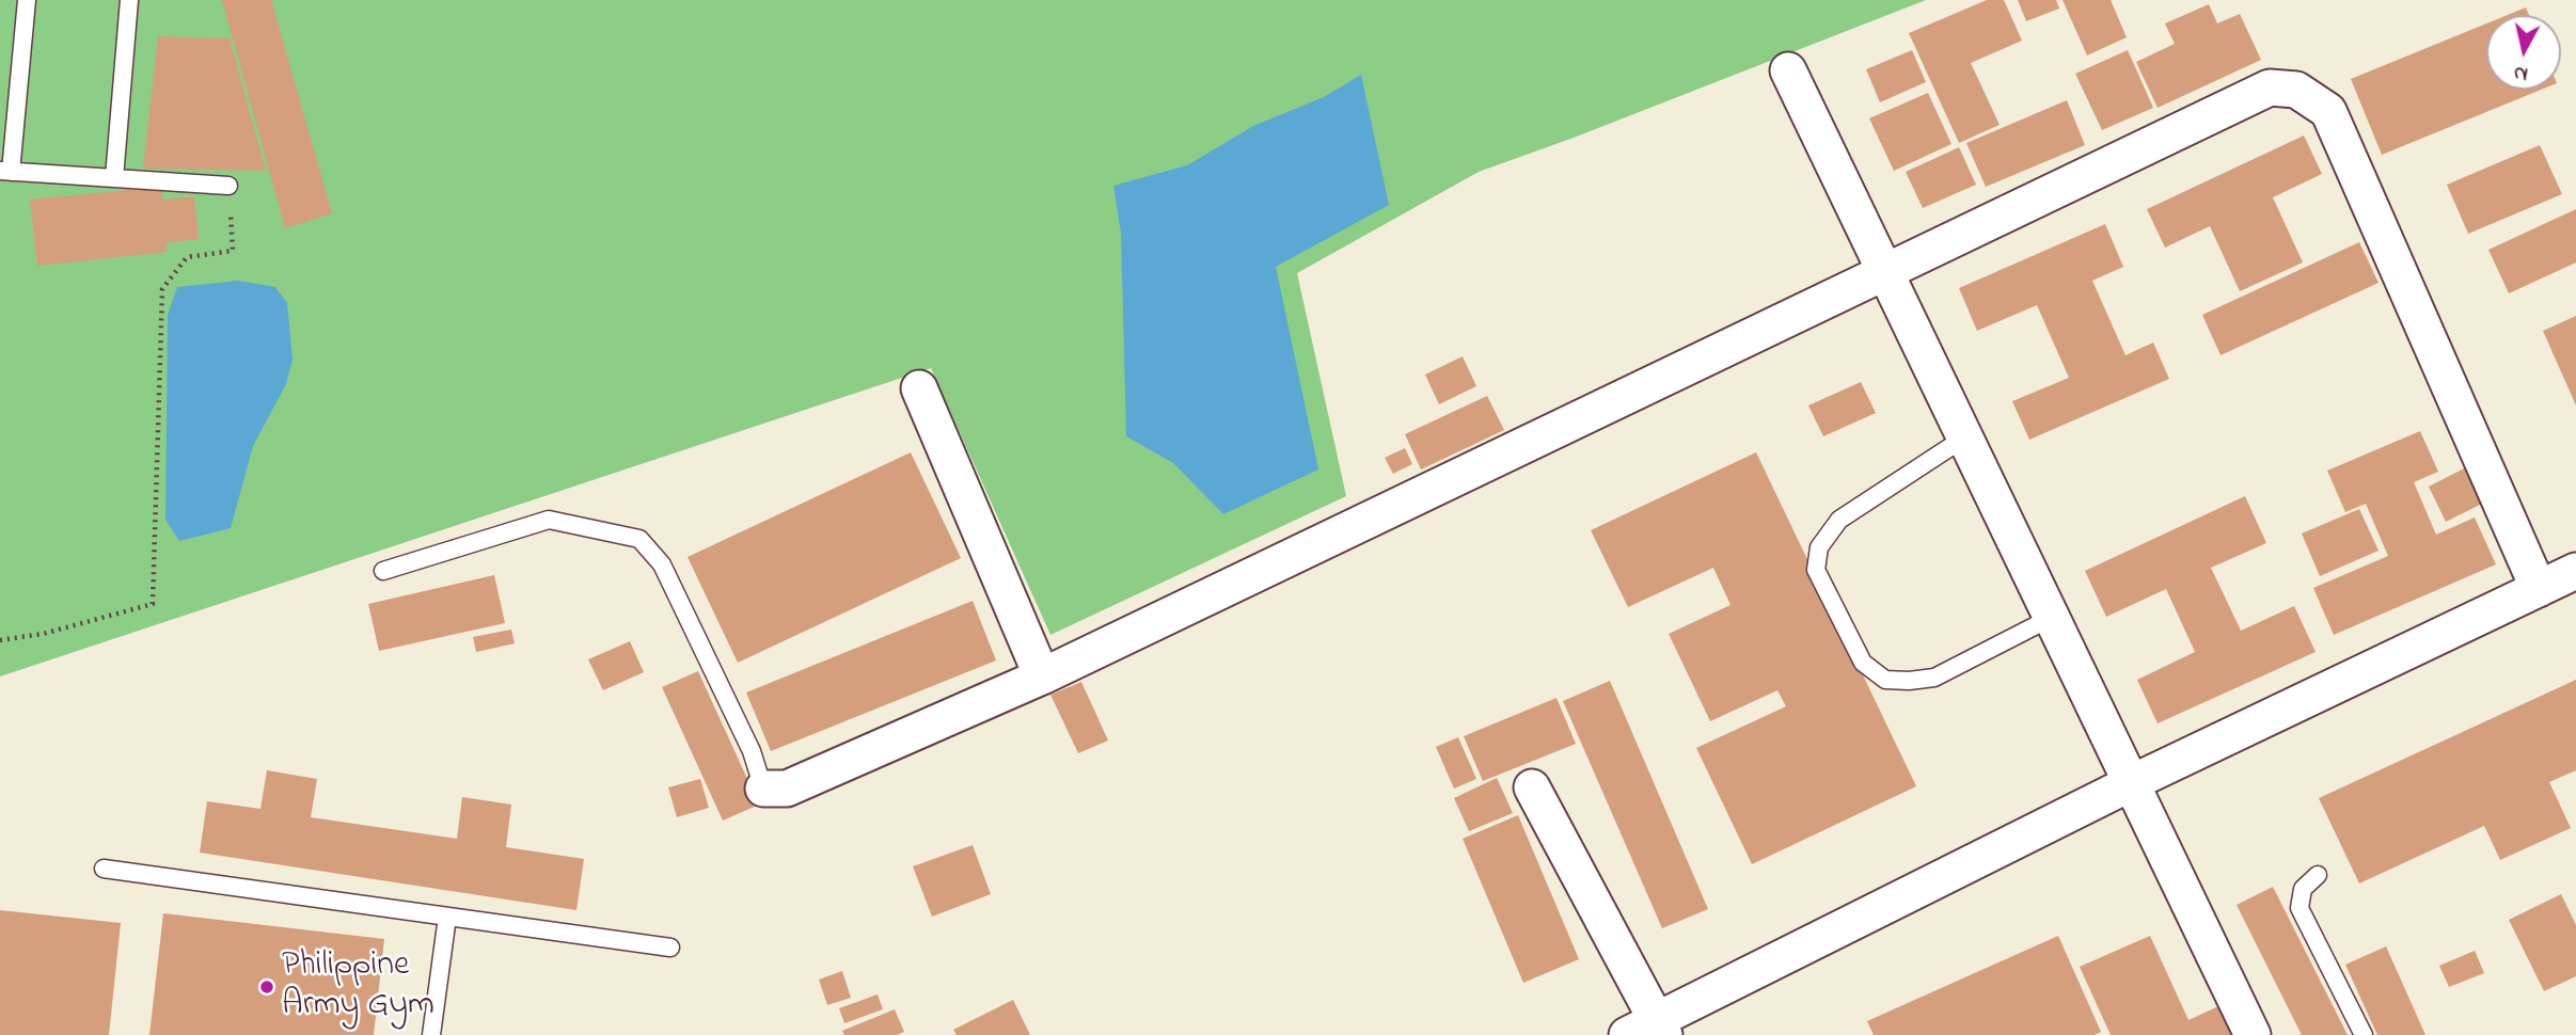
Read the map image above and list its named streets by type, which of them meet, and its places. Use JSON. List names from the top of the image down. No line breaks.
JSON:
{"places":["Philippine Army Gym"],"north":"bottom"}
